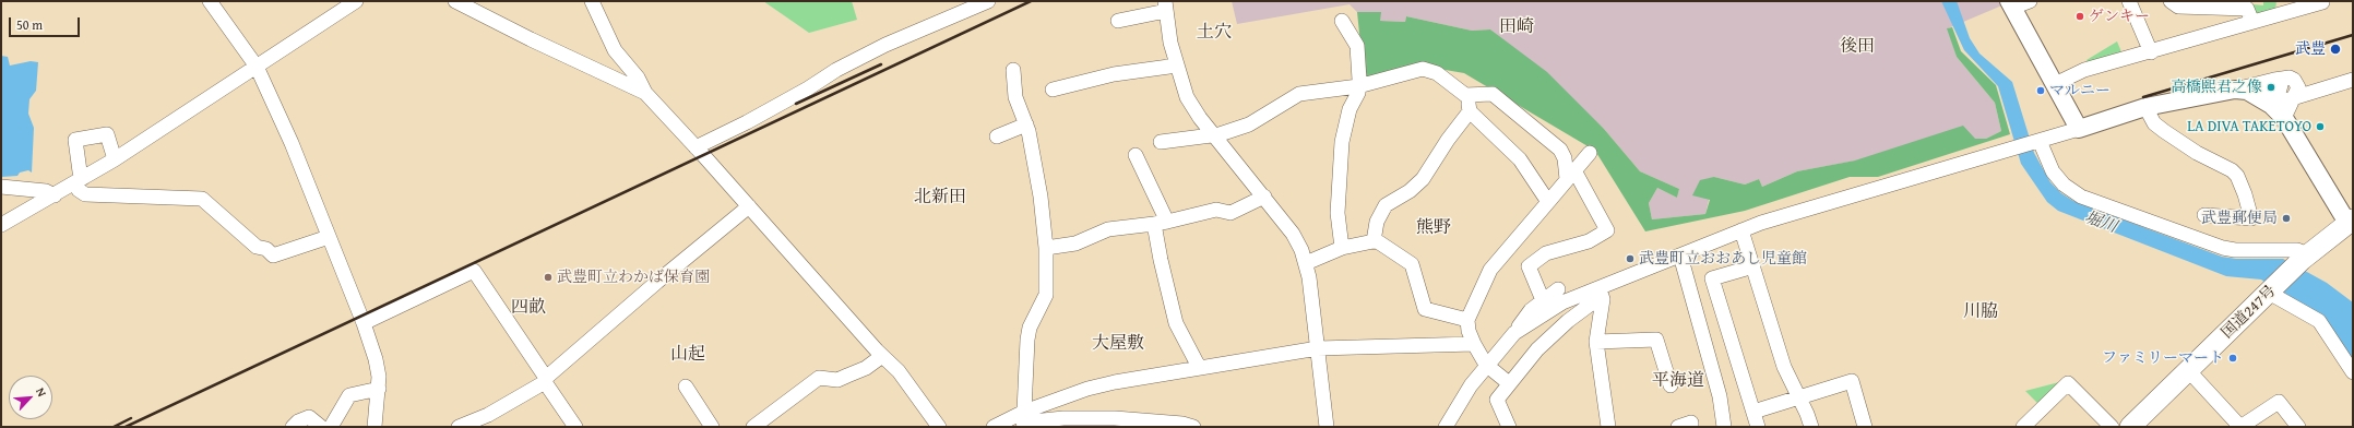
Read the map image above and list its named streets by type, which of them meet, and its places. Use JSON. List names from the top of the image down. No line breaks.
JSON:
{"streets":{"highway":["国道247号"]},"districts":["田崎","土穴","後田","北新田","熊野","四畝","川脇","大屋敷","山起","平海道"],"water":["堀川"],"places":["ゲンキー","武豊","高橋煕君之像","マルニー","LA DIVA TAKETOYO","武豊郵便局","武豊町立おおあし児童館","武豊町立わかば保育園","ファミリーマート"],"scale_bar":"50 m","north":"top right"}
